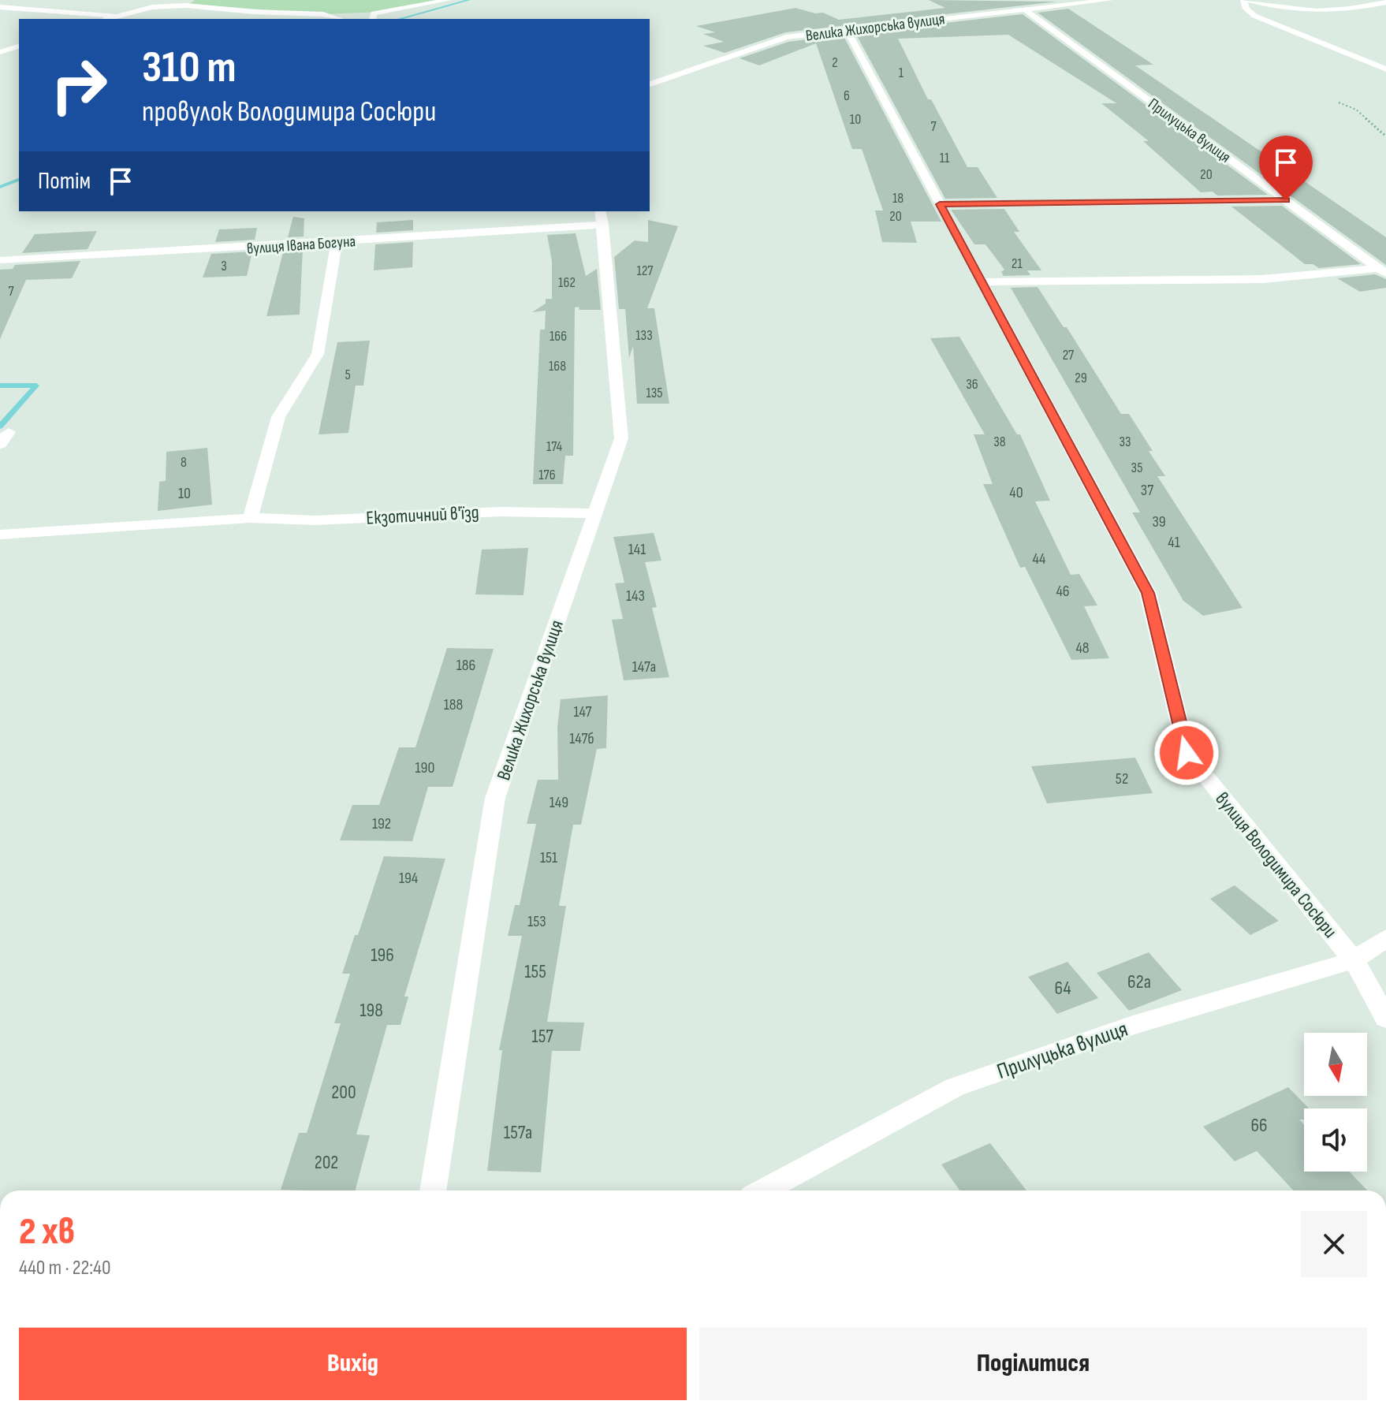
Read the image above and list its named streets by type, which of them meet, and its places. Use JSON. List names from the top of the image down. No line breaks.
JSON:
{"streets":{"street":["Велика Жихорська вулиця","Прилуцька вулиця","вулиця Івана Богуна","Екзотичний в'їзд","вулиця Володимира Сосюри"]},"crossings":[["Велика Жихорська вулиця","Прилуцька вулиця"],["Велика Жихорська вулиця","вулиця Івана Богуна"],["Велика Жихорська вулиця","Екзотичний в'їзд"],["Велика Жихорська вулиця","вулиця Володимира Сосюри"],["Прилуцька вулиця","вулиця Володимира Сосюри"]],"house_numbers":["2","1","6","10","7","11","20","18","20","21","3","127","162","7","133","166","27","168","5","29","36","135","38","33","174","8","35","176","37","40","10","39","41","141","44","46","143","48","186","147а","188","147","147б","190","52","149","192","151","194","153","196","155","62а","64","198","157","200","66","157а","202"],"north":"bottom","page":{"turn":["310 m","провулок Володимира Сосюри"],"then":"Потім","heading":["2 хв","440 m · 22:40"],"buttons":["Вихід","Поділитися"]}}
